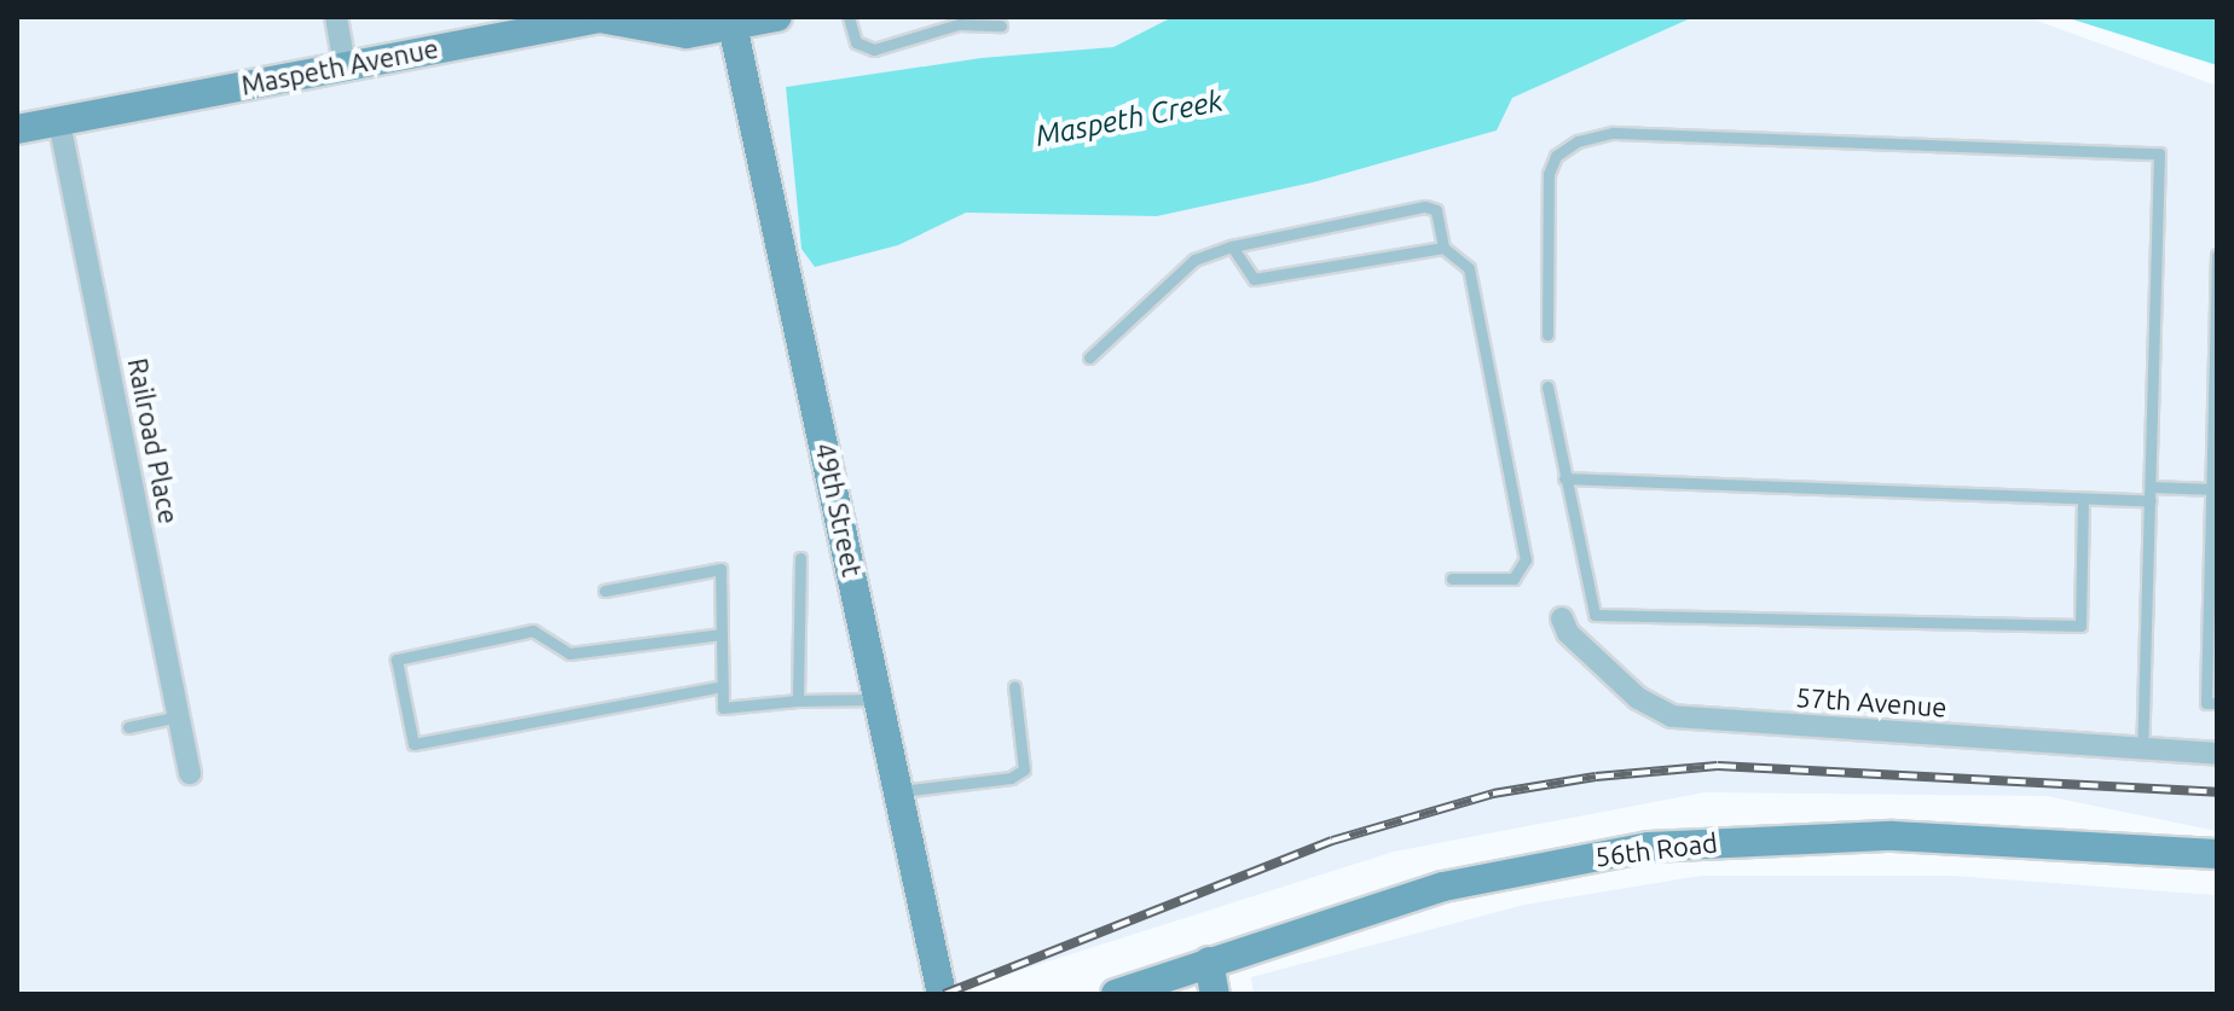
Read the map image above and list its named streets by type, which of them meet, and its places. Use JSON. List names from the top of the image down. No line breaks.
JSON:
{"streets":{"main road":["Maspeth Avenue","49th Street","56th Road"],"street":["Railroad Place","57th Avenue"]},"crossings":[["Maspeth Avenue","Railroad Place"],["Maspeth Avenue","49th Street"]],"water":["Maspeth Creek"]}
